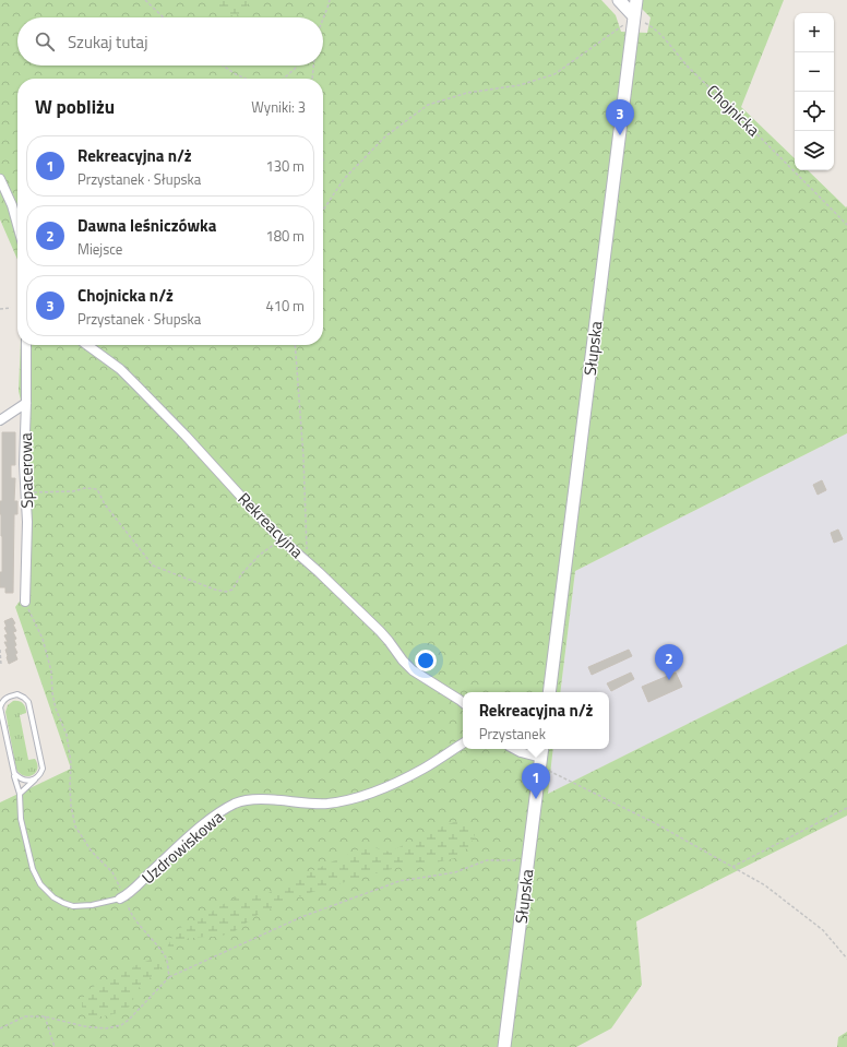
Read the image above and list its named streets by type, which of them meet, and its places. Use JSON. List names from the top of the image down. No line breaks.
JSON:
{"streets":{"street":["Słupska","Spacerowa","Rekreacyjna","Uzdrowiskowa"],"path":["Chojnicka"]},"crossings":[["Chojnicka","Słupska"]],"page":{"map_buttons":["+","−"],"search":"Szukaj tutaj","heading":["W pobliżu","Wyniki: 3"],"pins":["3","2","1"],"list":[{"mark":"1","name":"Rekreacyjna n/ż","note":"Przystanek · Słupska","value":"130 m"},{"mark":"2","name":"Dawna leśniczówka","note":"Miejsce","value":"180 m"},{"mark":"3","name":"Chojnicka n/ż","note":"Przystanek · Słupska","value":"410 m"}],"popup":["Rekreacyjna n/ż","Przystanek"]}}
